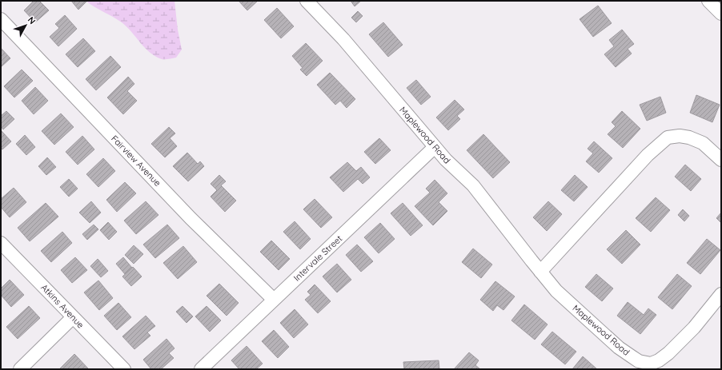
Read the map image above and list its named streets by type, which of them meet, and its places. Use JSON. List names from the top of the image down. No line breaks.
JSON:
{"streets":{"street":["Maplewood Road","Fairview Avenue","Intervale Street","Atkins Avenue"]},"crossings":[["Maplewood Road","Intervale Street"],["Fairview Avenue","Intervale Street"]],"north":"top right"}
